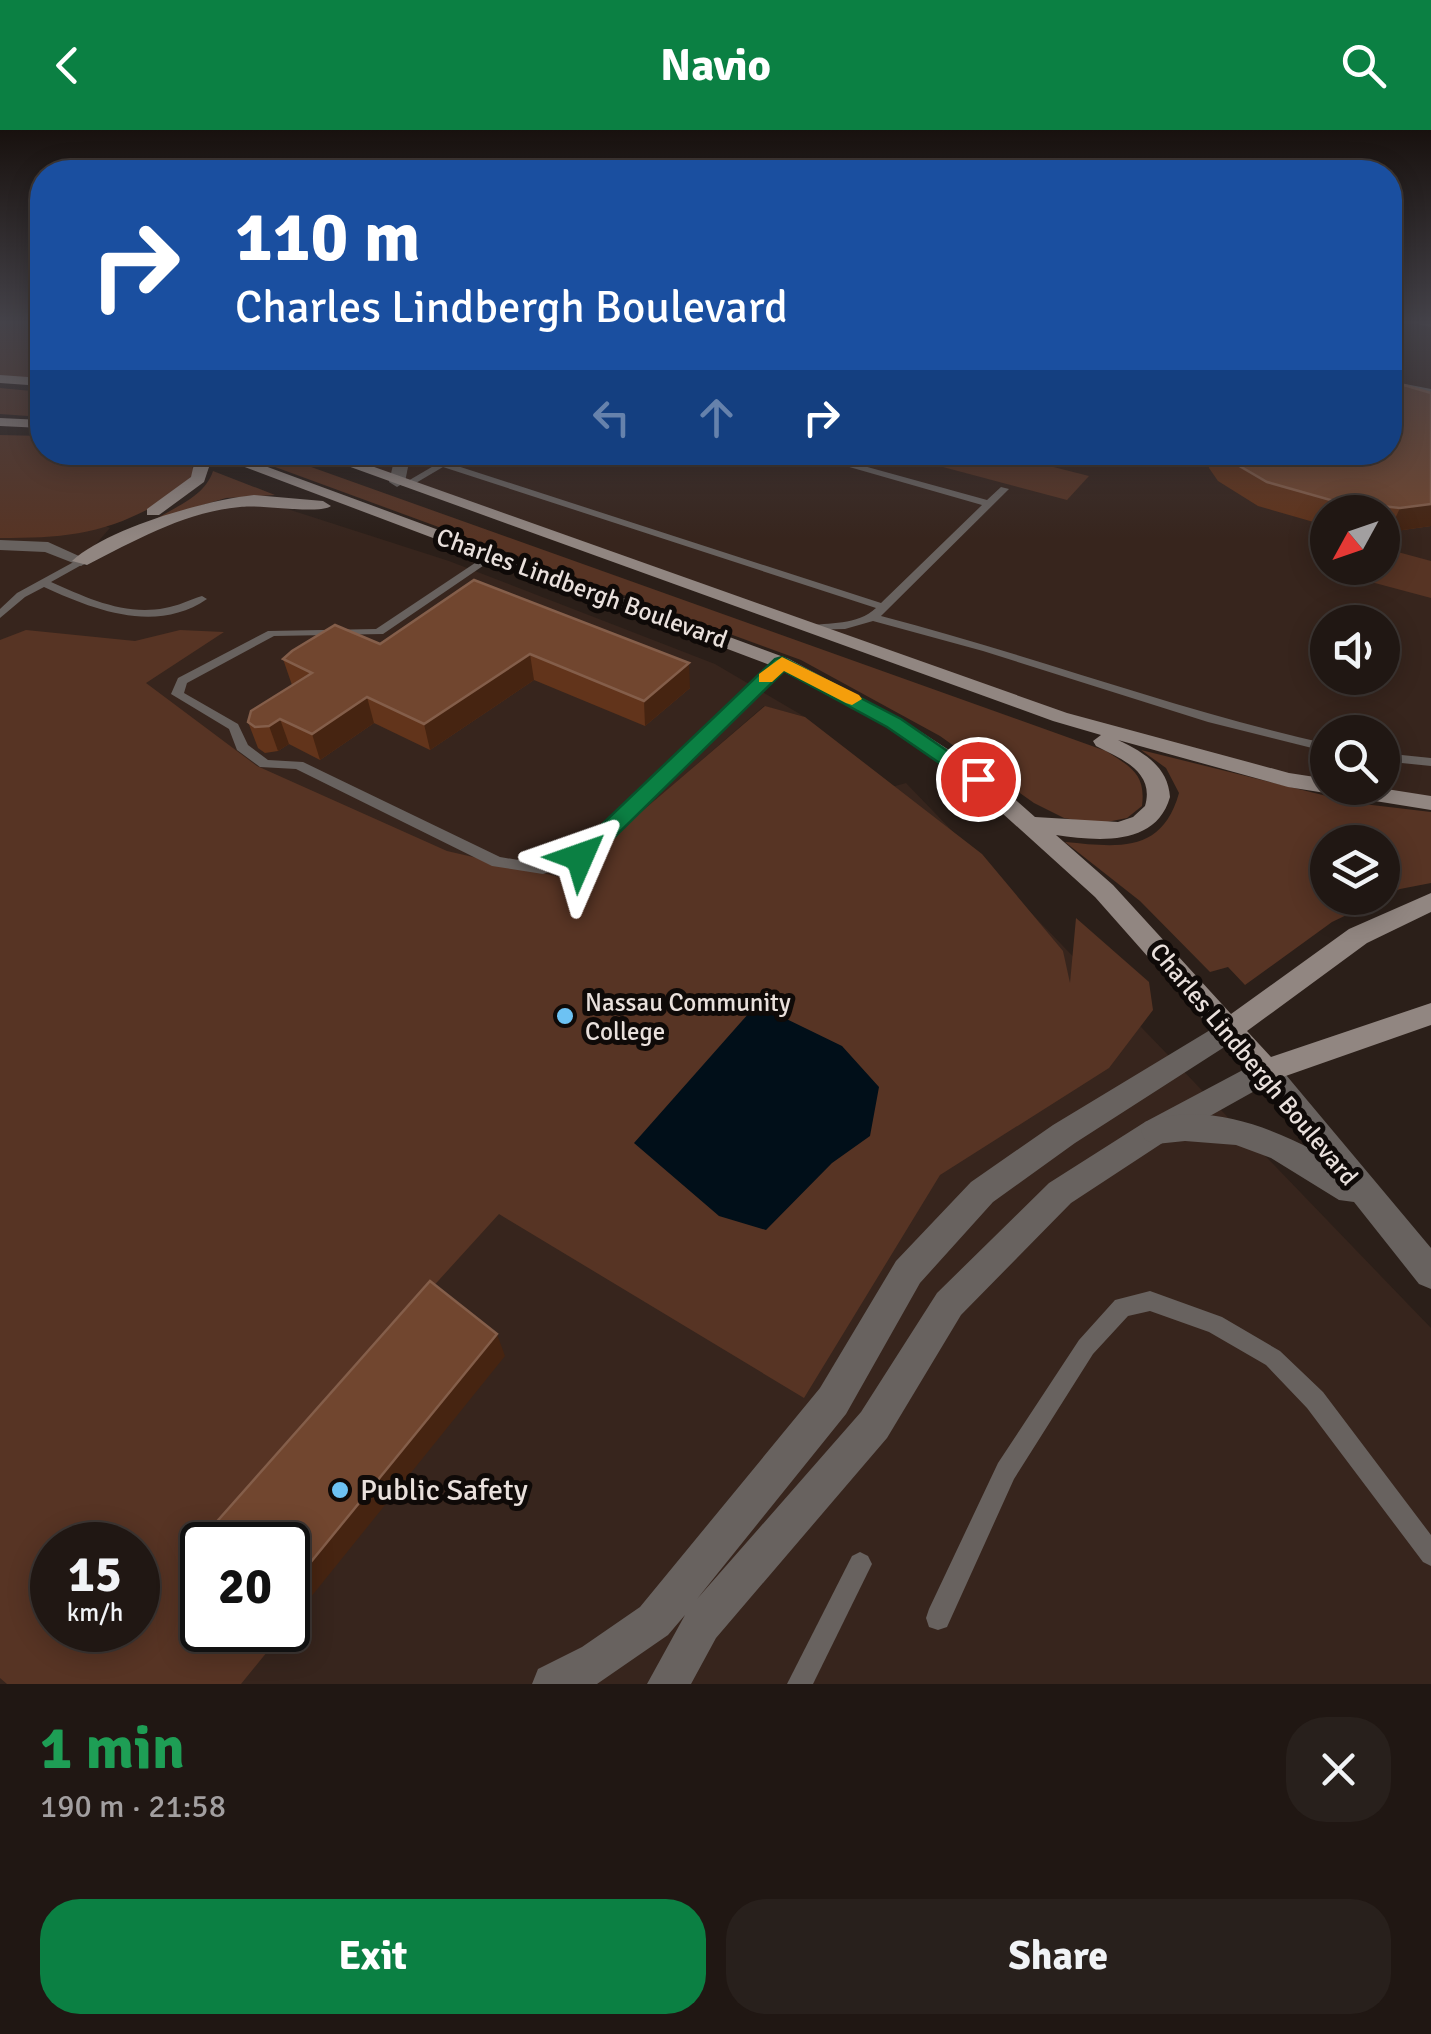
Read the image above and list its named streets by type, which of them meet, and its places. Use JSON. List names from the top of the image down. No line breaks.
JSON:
{"streets":{"main road":["Charles Lindbergh Boulevard"]},"places":["Nassau Community College","Public Safety"],"north":"bottom left","page":{"header":"Navio","turn":["110 m","Charles Lindbergh Boulevard"],"speed":"15 km/h","limit":"20","heading":["1 min","190 m · 21:58"],"buttons":["Exit","Share"]}}
